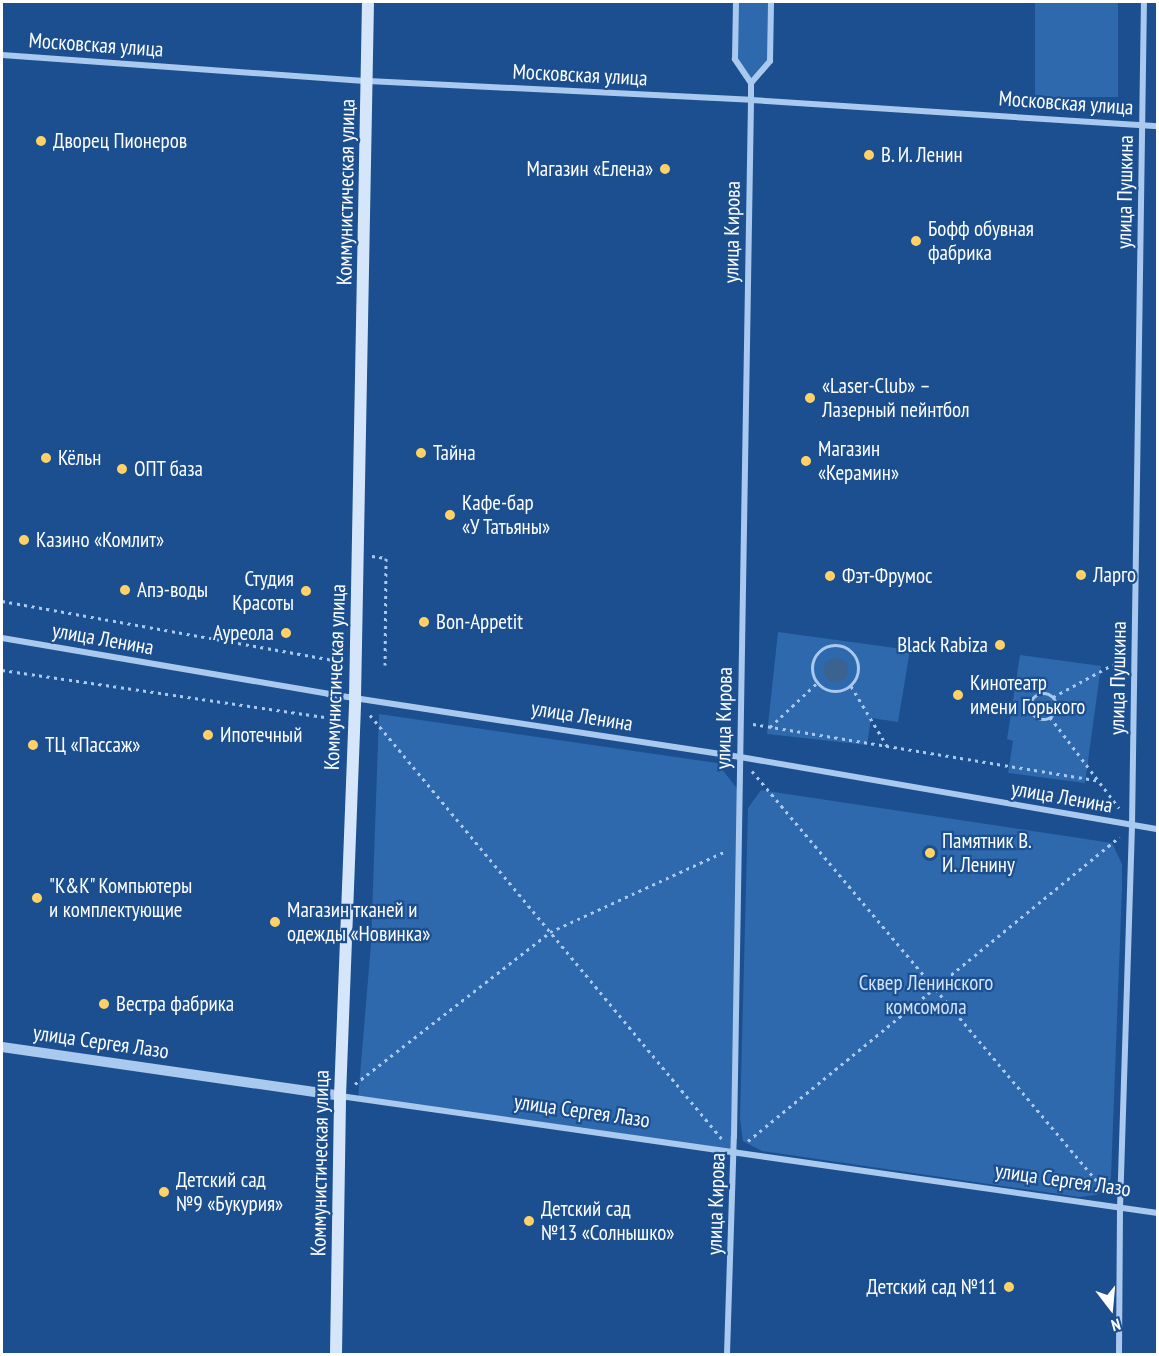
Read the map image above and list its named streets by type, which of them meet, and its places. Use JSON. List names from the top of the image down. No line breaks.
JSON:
{"streets":{"main road":["Коммунистическая улица"],"street":["Московская улица","улица Пушкина","улица Кирова","улица Ленина","улица Сергея Лазо"]},"crossings":[["Московская улица","Коммунистическая улица"],["Московская улица","улица Пушкина"],["Московская улица","улица Кирова"],["Коммунистическая улица","улица Ленина"],["Коммунистическая улица","улица Сергея Лазо"],["улица Пушкина","улица Ленина"],["улица Пушкина","улица Сергея Лазо"],["улица Кирова","улица Ленина"],["улица Кирова","улица Сергея Лазо"]],"parks":["Сквер Ленинского комсомола"],"places":["Дворец Пионеров","В. И. Ленин","Магазин «Елена»","Бофф обувная фабрика","«Laser-Club» – Лазерный пейнтбол","Тайна","Кёльн","Магазин «Керамин»","ОПТ база","Кафе-бар «У Татьяны»","Казино «Комлит»","Ларго","Фэт-Фрумос","Апэ-воды","Студия Красоты","Bon-Appetit","Ауреола","Black Rabiza","Кинотеатр имени Горького","Ипотечный","ТЦ «Пассаж»","Памятник В. И. Ленину","\"К&К\" Компьютеры и комплектующие","Магазин тканей и одежды «Новинка»","Вестра фабрика","Детский сад №9 «Букурия»","Детский сад №13 «Солнышко»","Детский сад №11"],"north":"bottom"}
